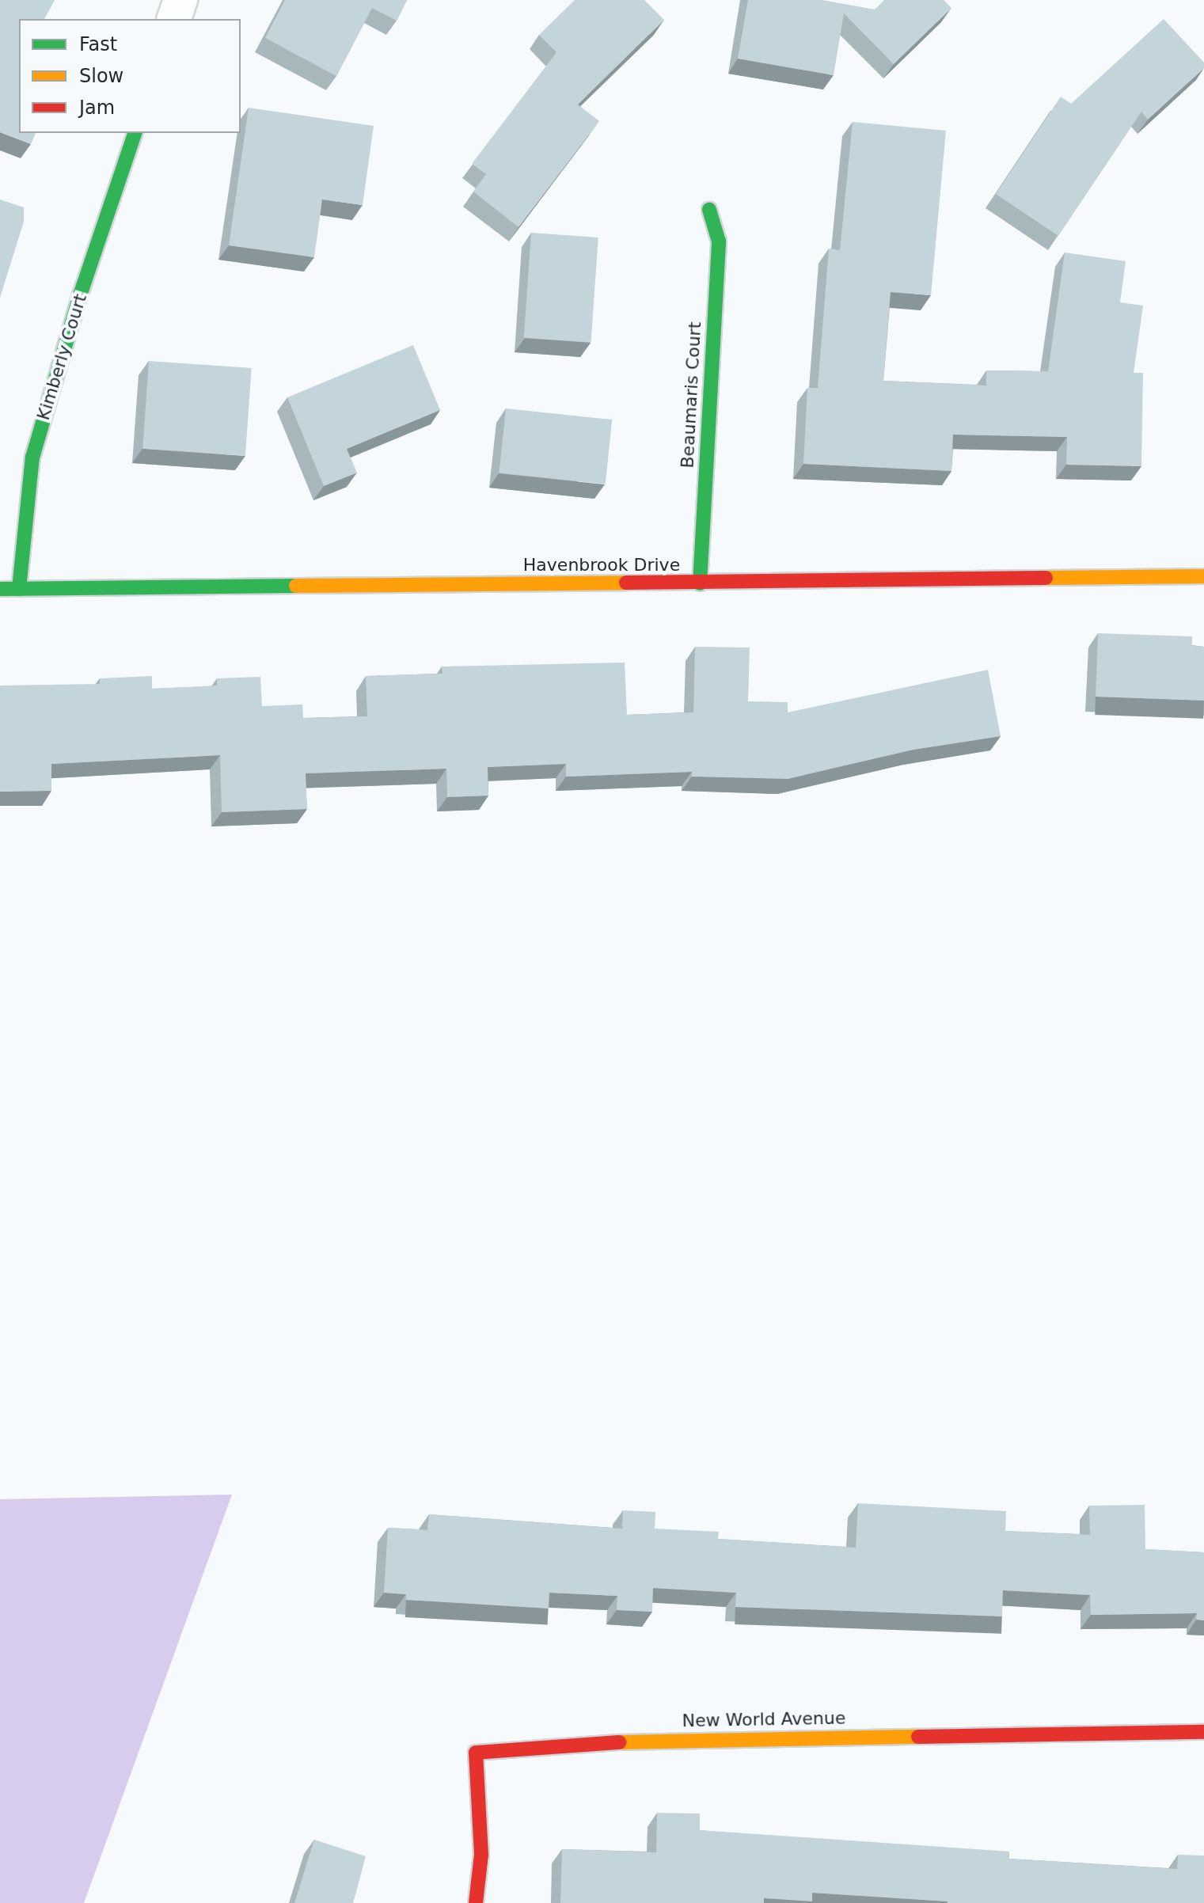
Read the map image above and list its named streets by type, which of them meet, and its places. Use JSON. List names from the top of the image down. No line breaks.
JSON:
{"streets":{"street":["Kimberly Court","Beaumaris Court","Havenbrook Drive","New World Avenue"]},"crossings":[["Kimberly Court","Havenbrook Drive"],["Beaumaris Court","Havenbrook Drive"]],"legend":["Fast","Slow","Jam"]}
